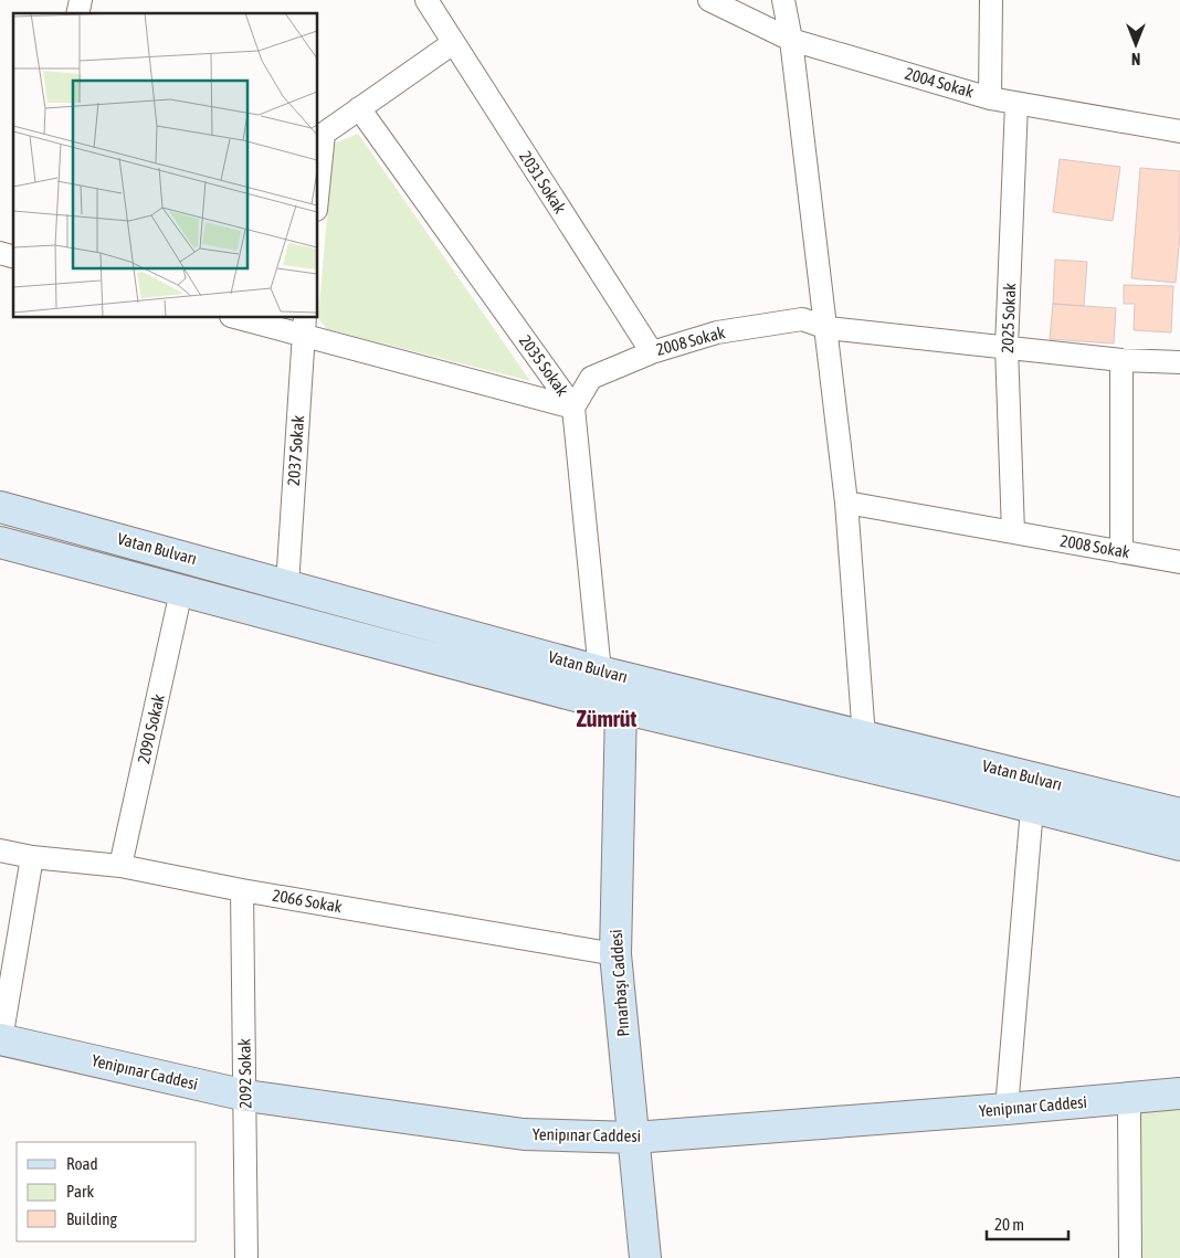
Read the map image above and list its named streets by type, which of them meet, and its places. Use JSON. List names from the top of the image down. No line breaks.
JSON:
{"streets":{"main road":["Vatan Bulvarı","Pınarbaşı Caddesi","Yenipınar Caddesi"],"street":["2004 Sokak","2031 Sokak","2025 Sokak","2008 Sokak","2035 Sokak","2037 Sokak","2090 Sokak","2066 Sokak","2092 Sokak"]},"crossings":[["2004 Sokak","2025 Sokak"],["2031 Sokak","2008 Sokak"],["2025 Sokak","2008 Sokak"],["2008 Sokak","2035 Sokak"],["2035 Sokak","Vatan Bulvarı"],["2037 Sokak","Vatan Bulvarı"],["Vatan Bulvarı","2090 Sokak"],["Vatan Bulvarı","Pınarbaşı Caddesi"],["2090 Sokak","2066 Sokak"],["2066 Sokak","Pınarbaşı Caddesi"],["2066 Sokak","2092 Sokak"],["Pınarbaşı Caddesi","Yenipınar Caddesi"],["Yenipınar Caddesi","2092 Sokak"]],"districts":["Zümrüt"],"legend":["Road","Park","Building"],"scale_bar":"20 m","north":"bottom"}
